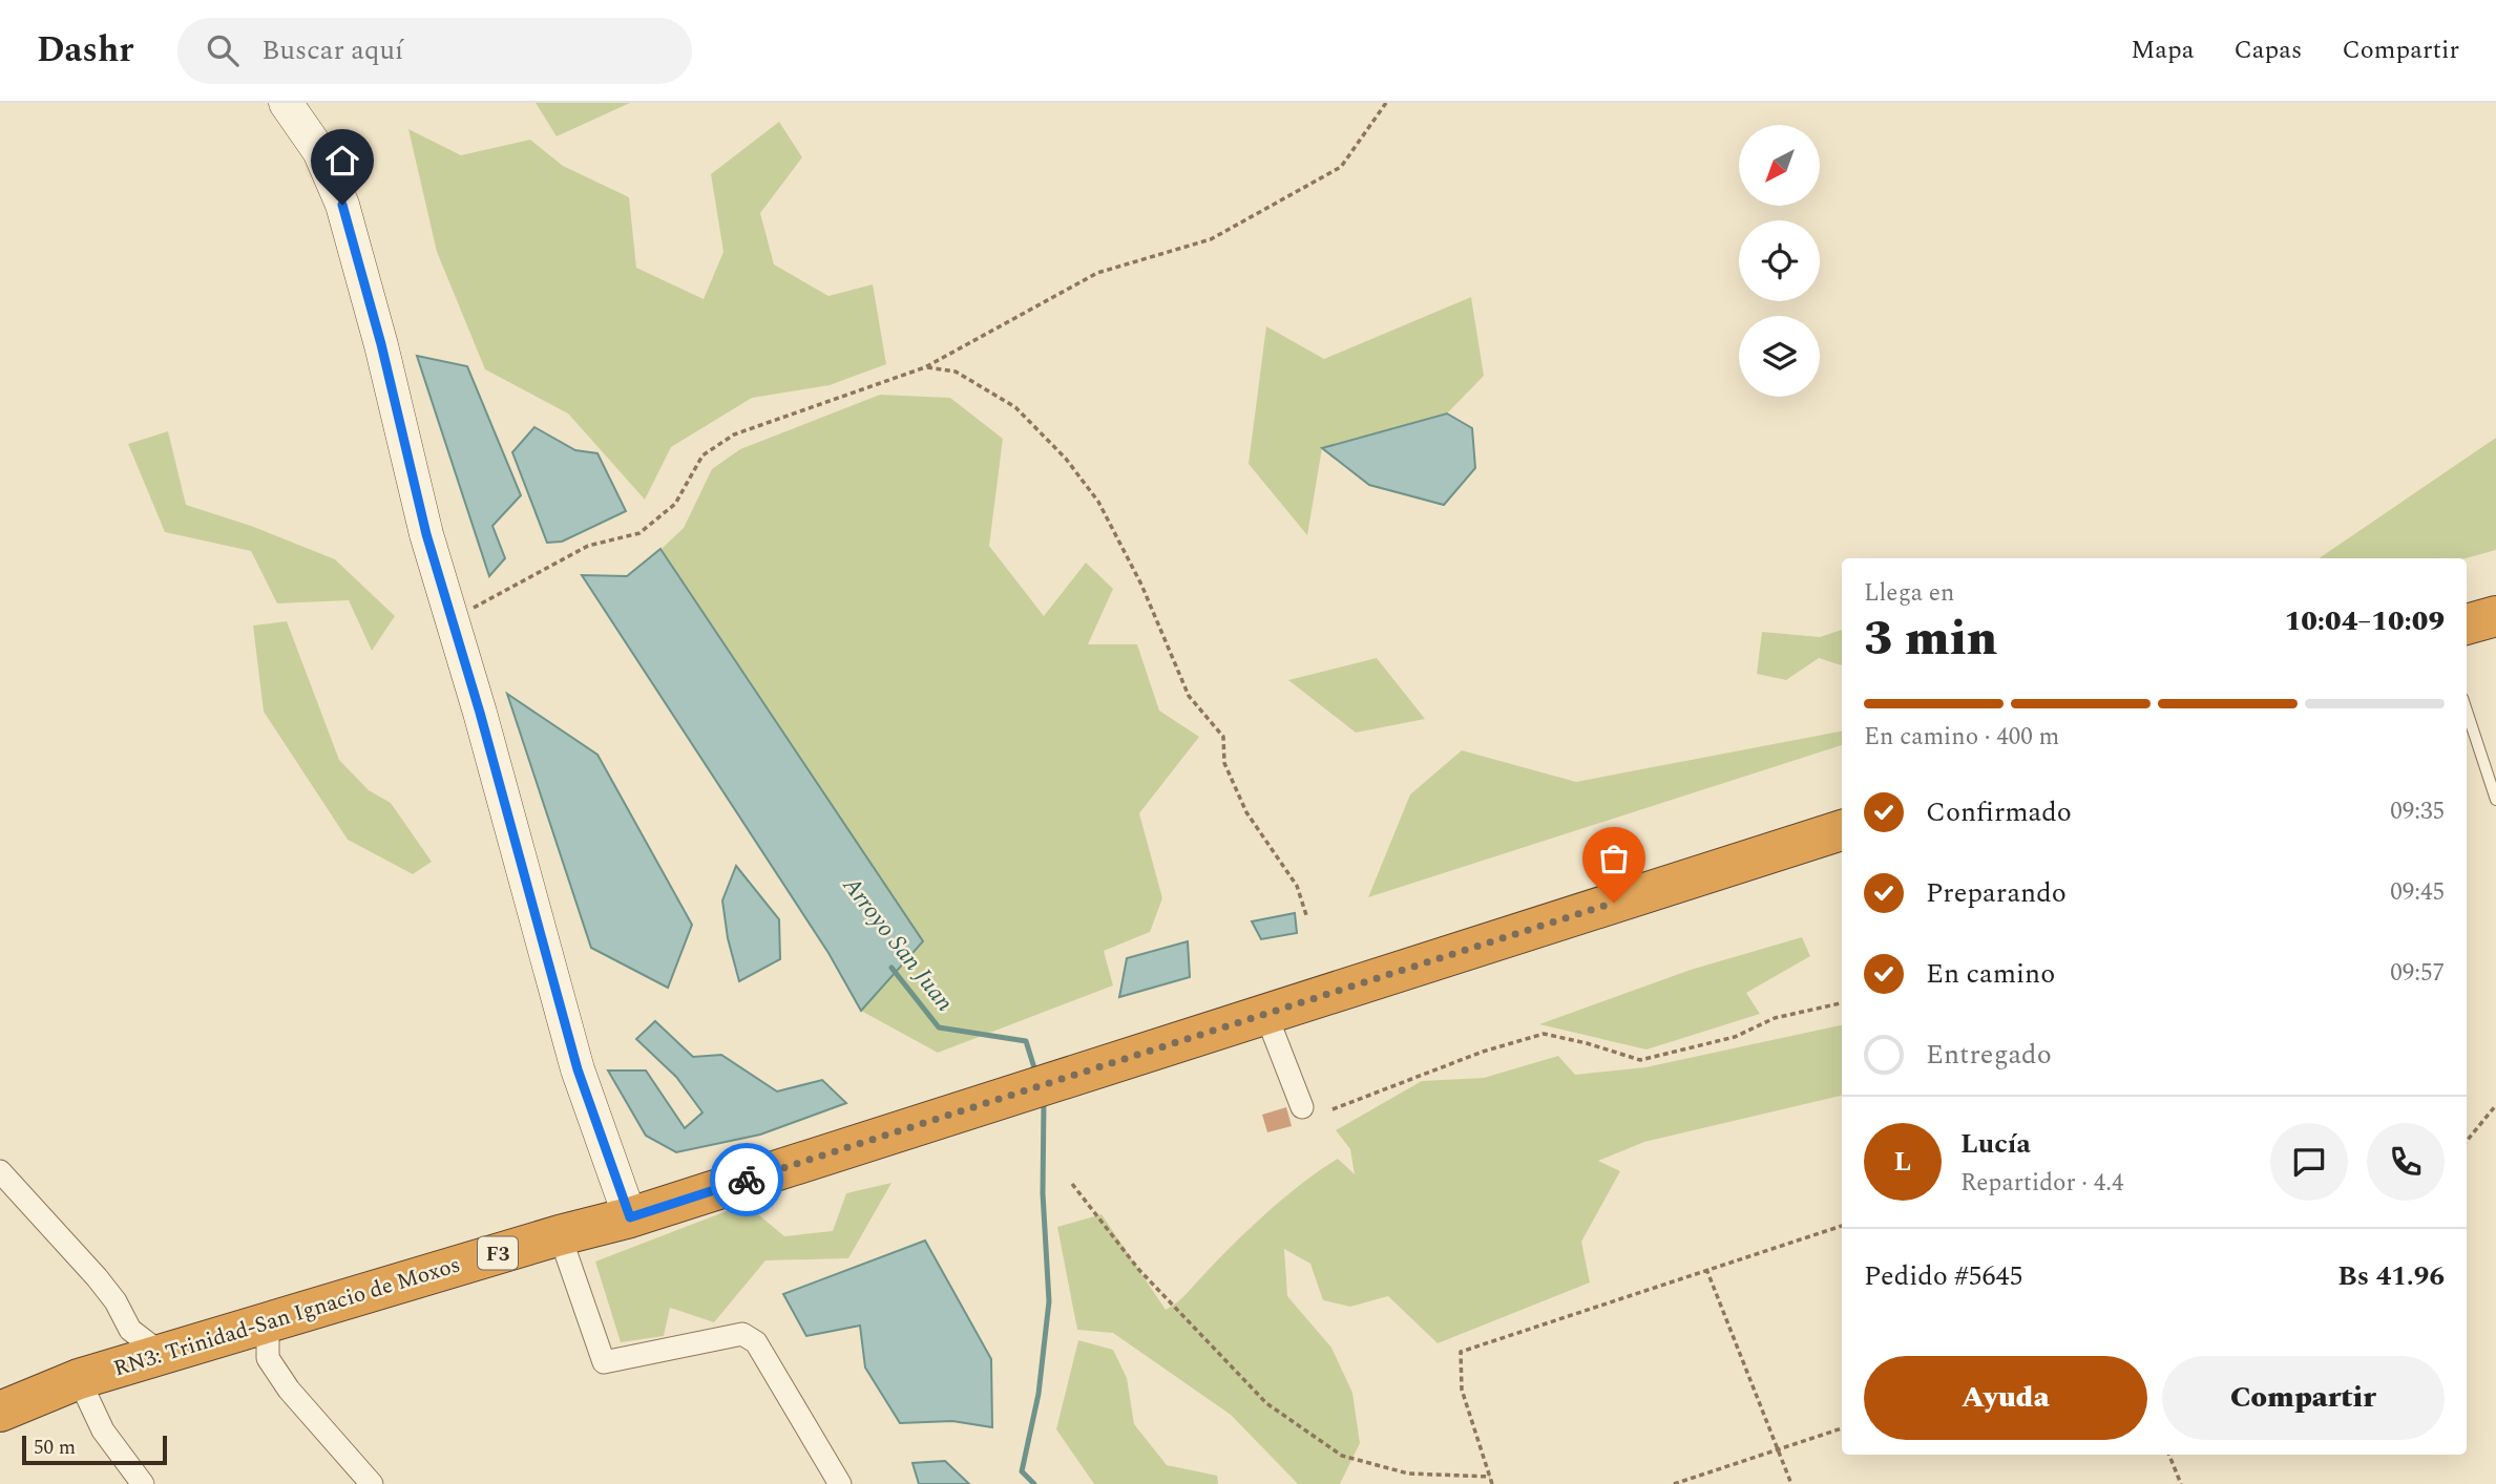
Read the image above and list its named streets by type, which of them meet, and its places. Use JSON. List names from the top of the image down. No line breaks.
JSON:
{"streets":{"highway":["F3","RN3: Trinidad-San Ignacio de Moxos"]},"crossings":[["F3","RN3: Trinidad-San Ignacio de Moxos"]],"water":["Arroyo San Juan"],"scale_bar":"50 m","north":"bottom left","page":{"header":"Dashr","search":"Buscar aquí","nav":["Mapa","Capas","Compartir"],"heading":["3 min","Llega en","10:04–10:09"],"panel":["Lucía","Repartidor · 4.4","Pedido #5645","Bs 41.96"],"bar":"En camino · 400 m","list":[["Confirmado","09:35"],["Preparando","09:45"],["En camino","09:57"],"Entregado"],"round":"L","buttons":["Ayuda","Compartir"],"scale":"50 m"}}
